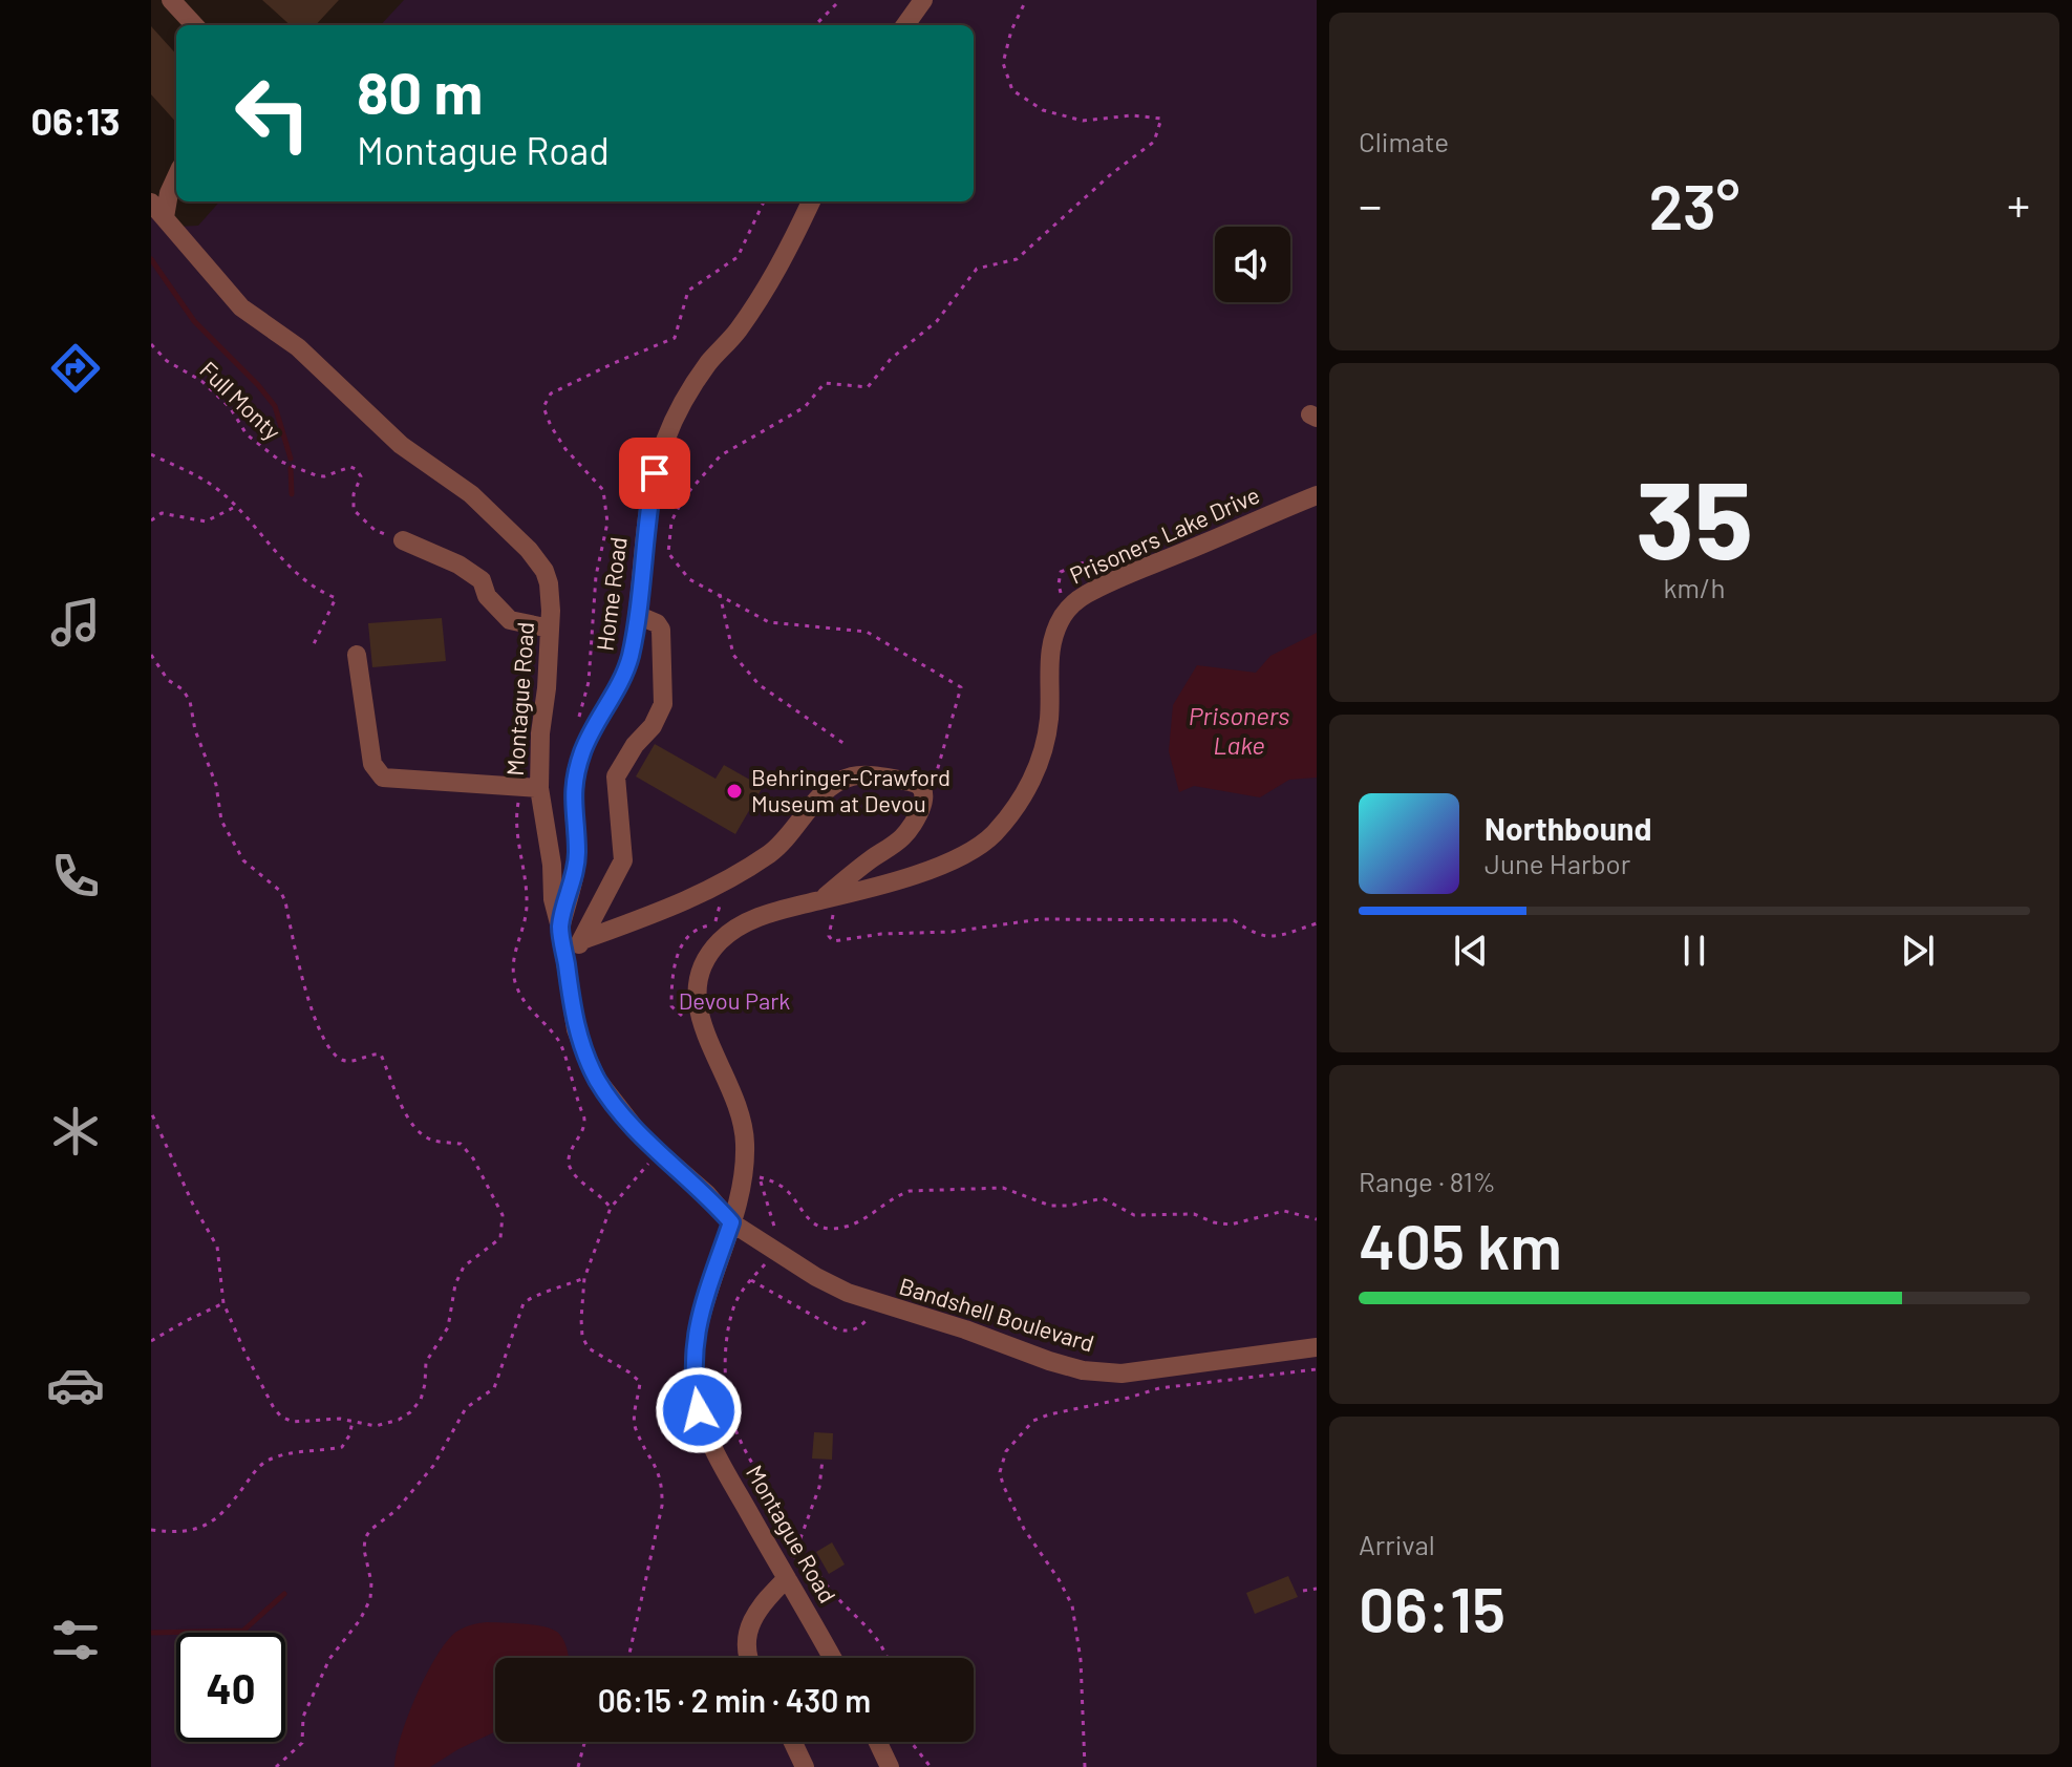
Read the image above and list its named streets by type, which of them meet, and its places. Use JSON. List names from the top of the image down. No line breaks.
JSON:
{"streets":{"street":["Prisoners Lake Drive","Home Road","Montague Road","Bandshell Boulevard"],"path":["Full Monty"]},"crossings":[["Prisoners Lake Drive","Montague Road"],["Prisoners Lake Drive","Bandshell Boulevard"],["Home Road","Montague Road"],["Montague Road","Bandshell Boulevard"]],"water":["Prisoners Lake"],"parks":["Devou Park"],"places":["Behringer-Crawford Museum at Devou"],"page":{"tabs":"06:13","tile":["Climate",["35","km/h"],["Range · 81%","405 km"],["Arrival","06:15"]],"turn":["80 m","Montague Road"],"heat":["−","23°","+"],"song":["Northbound","June Harbor"],"limit":"40","trip":"06:15 · 2 min · 430 m"}}
